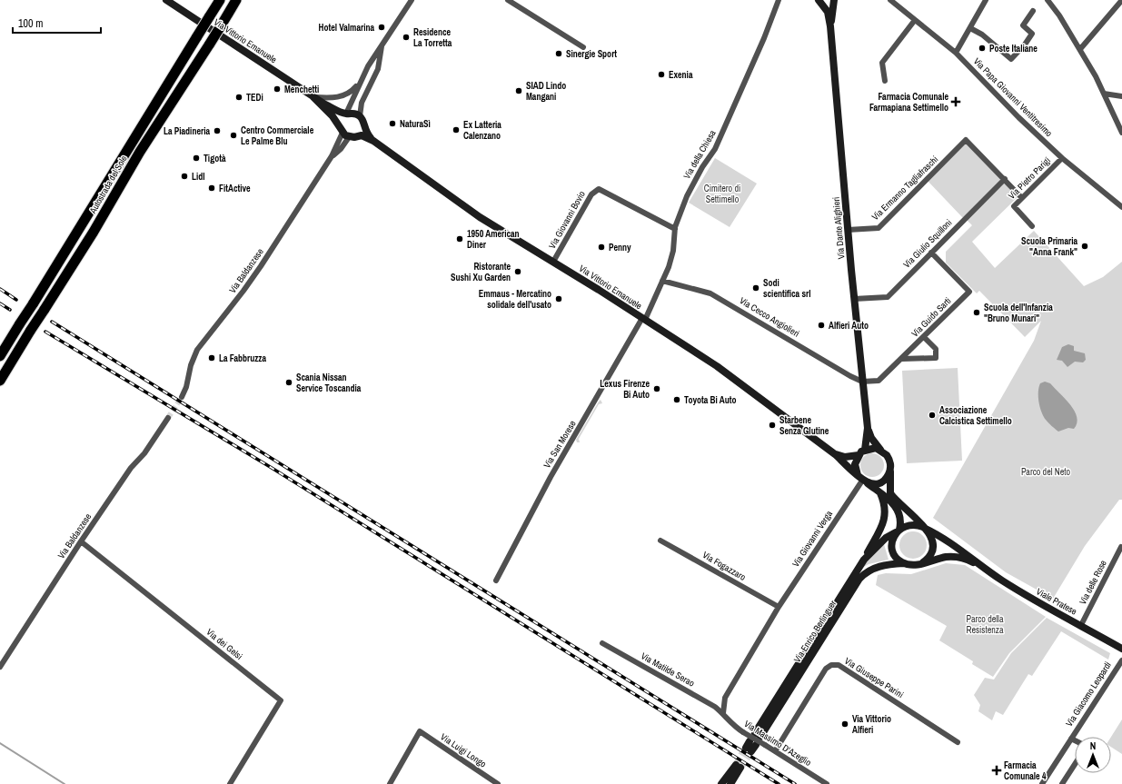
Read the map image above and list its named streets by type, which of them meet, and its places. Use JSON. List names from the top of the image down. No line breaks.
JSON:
{"streets":{"highway":["Autostrada del Sole"],"main road":["Via Vittorio Emanuele","Via Dante Alighieri","Viale Pratese","Via Enrico Berlinguer"],"street":["Via Papa Giovanni Ventitresimo","Via della Chiesa","Via Pietro Parigi","Via Ermanno Tagliafraschi","Via Giovanni Bovio","Via Giulio Squilloni","Via Baldanzese","Via Cecco Angiolieri","Via Guido Sarti","Via San Morese","Via Giovanni Verga","Via Fogazzaro","Via delle Rose","Via dei Gelsi","Via Matilde Serao","Via Giuseppe Parini","Via Giacomo Leopardi","Via Massimo D'Azeglio","Via Luigi Longo"]},"crossings":[["Via Vittorio Emanuele","Via della Chiesa"],["Via Vittorio Emanuele","Via Giovanni Bovio"],["Via Vittorio Emanuele","Via Dante Alighieri"],["Via Vittorio Emanuele","Via Baldanzese"],["Via Vittorio Emanuele","Via San Morese"],["Via Vittorio Emanuele","Via Giovanni Verga"],["Via Vittorio Emanuele","Viale Pratese"],["Via Papa Giovanni Ventitresimo","Via Pietro Parigi"],["Via della Chiesa","Via Giovanni Bovio"],["Via della Chiesa","Via Cecco Angiolieri"],["Via della Chiesa","Via San Morese"],["Via Ermanno Tagliafraschi","Via Dante Alighieri"],["Via Ermanno Tagliafraschi","Via Giulio Squilloni"],["Via Dante Alighieri","Via Giulio Squilloni"],["Via Dante Alighieri","Via Cecco Angiolieri"],["Via Dante Alighieri","Via Guido Sarti"],["Via Dante Alighieri","Via Giovanni Verga"],["Via Dante Alighieri","Viale Pratese"],["Via Giulio Squilloni","Via Guido Sarti"],["Via Baldanzese","Via dei Gelsi"],["Via Cecco Angiolieri","Via Guido Sarti"],["Via Giovanni Verga","Via Fogazzaro"],["Via Giovanni Verga","Viale Pratese"],["Via Giovanni Verga","Via Matilde Serao"],["Via Giovanni Verga","Via Massimo D'Azeglio"],["Via delle Rose","Viale Pratese"],["Viale Pratese","Via Enrico Berlinguer"],["Via Matilde Serao","Via Massimo D'Azeglio"],["Via Giuseppe Parini","Via Massimo D'Azeglio"]],"parks":["Cimitero di Settimello","Parco del Neto","Parco della Resistenza"],"places":{"other":["Hotel Valmarina","Residence La Torretta","Poste Italiane","Sinergie Sport","Exenia","Menchetti","SIAD Lindo Mangani","TEDi","NaturaSì","Ex Latteria Calenzano","La Piadineria","Centro Commerciale Le Palme Blu","Tigotà","Lidl","FitActive","1950 American Diner","Scuola Primaria \"Anna Frank\"","Penny","Ristorante Sushi Xu Garden","Sodi scientifica srl","Emmaus - Mercatino solidale dell'usato","Scuola dell'Infanzia \"Bruno Munari\"","Alfieri Auto","La Fabbruzza","Scania Nissan Service Toscandia","Lexus Firenze Bi Auto","Toyota Bi Auto","Associazione Calcistica Settimello","Starbene Senza Glutine","Via Vittorio Alfieri"],"health":["Farmacia Comunale Farmapiana Settimello","Farmacia Comunale 4"]},"scale_bar":"100 m","north":"top"}
